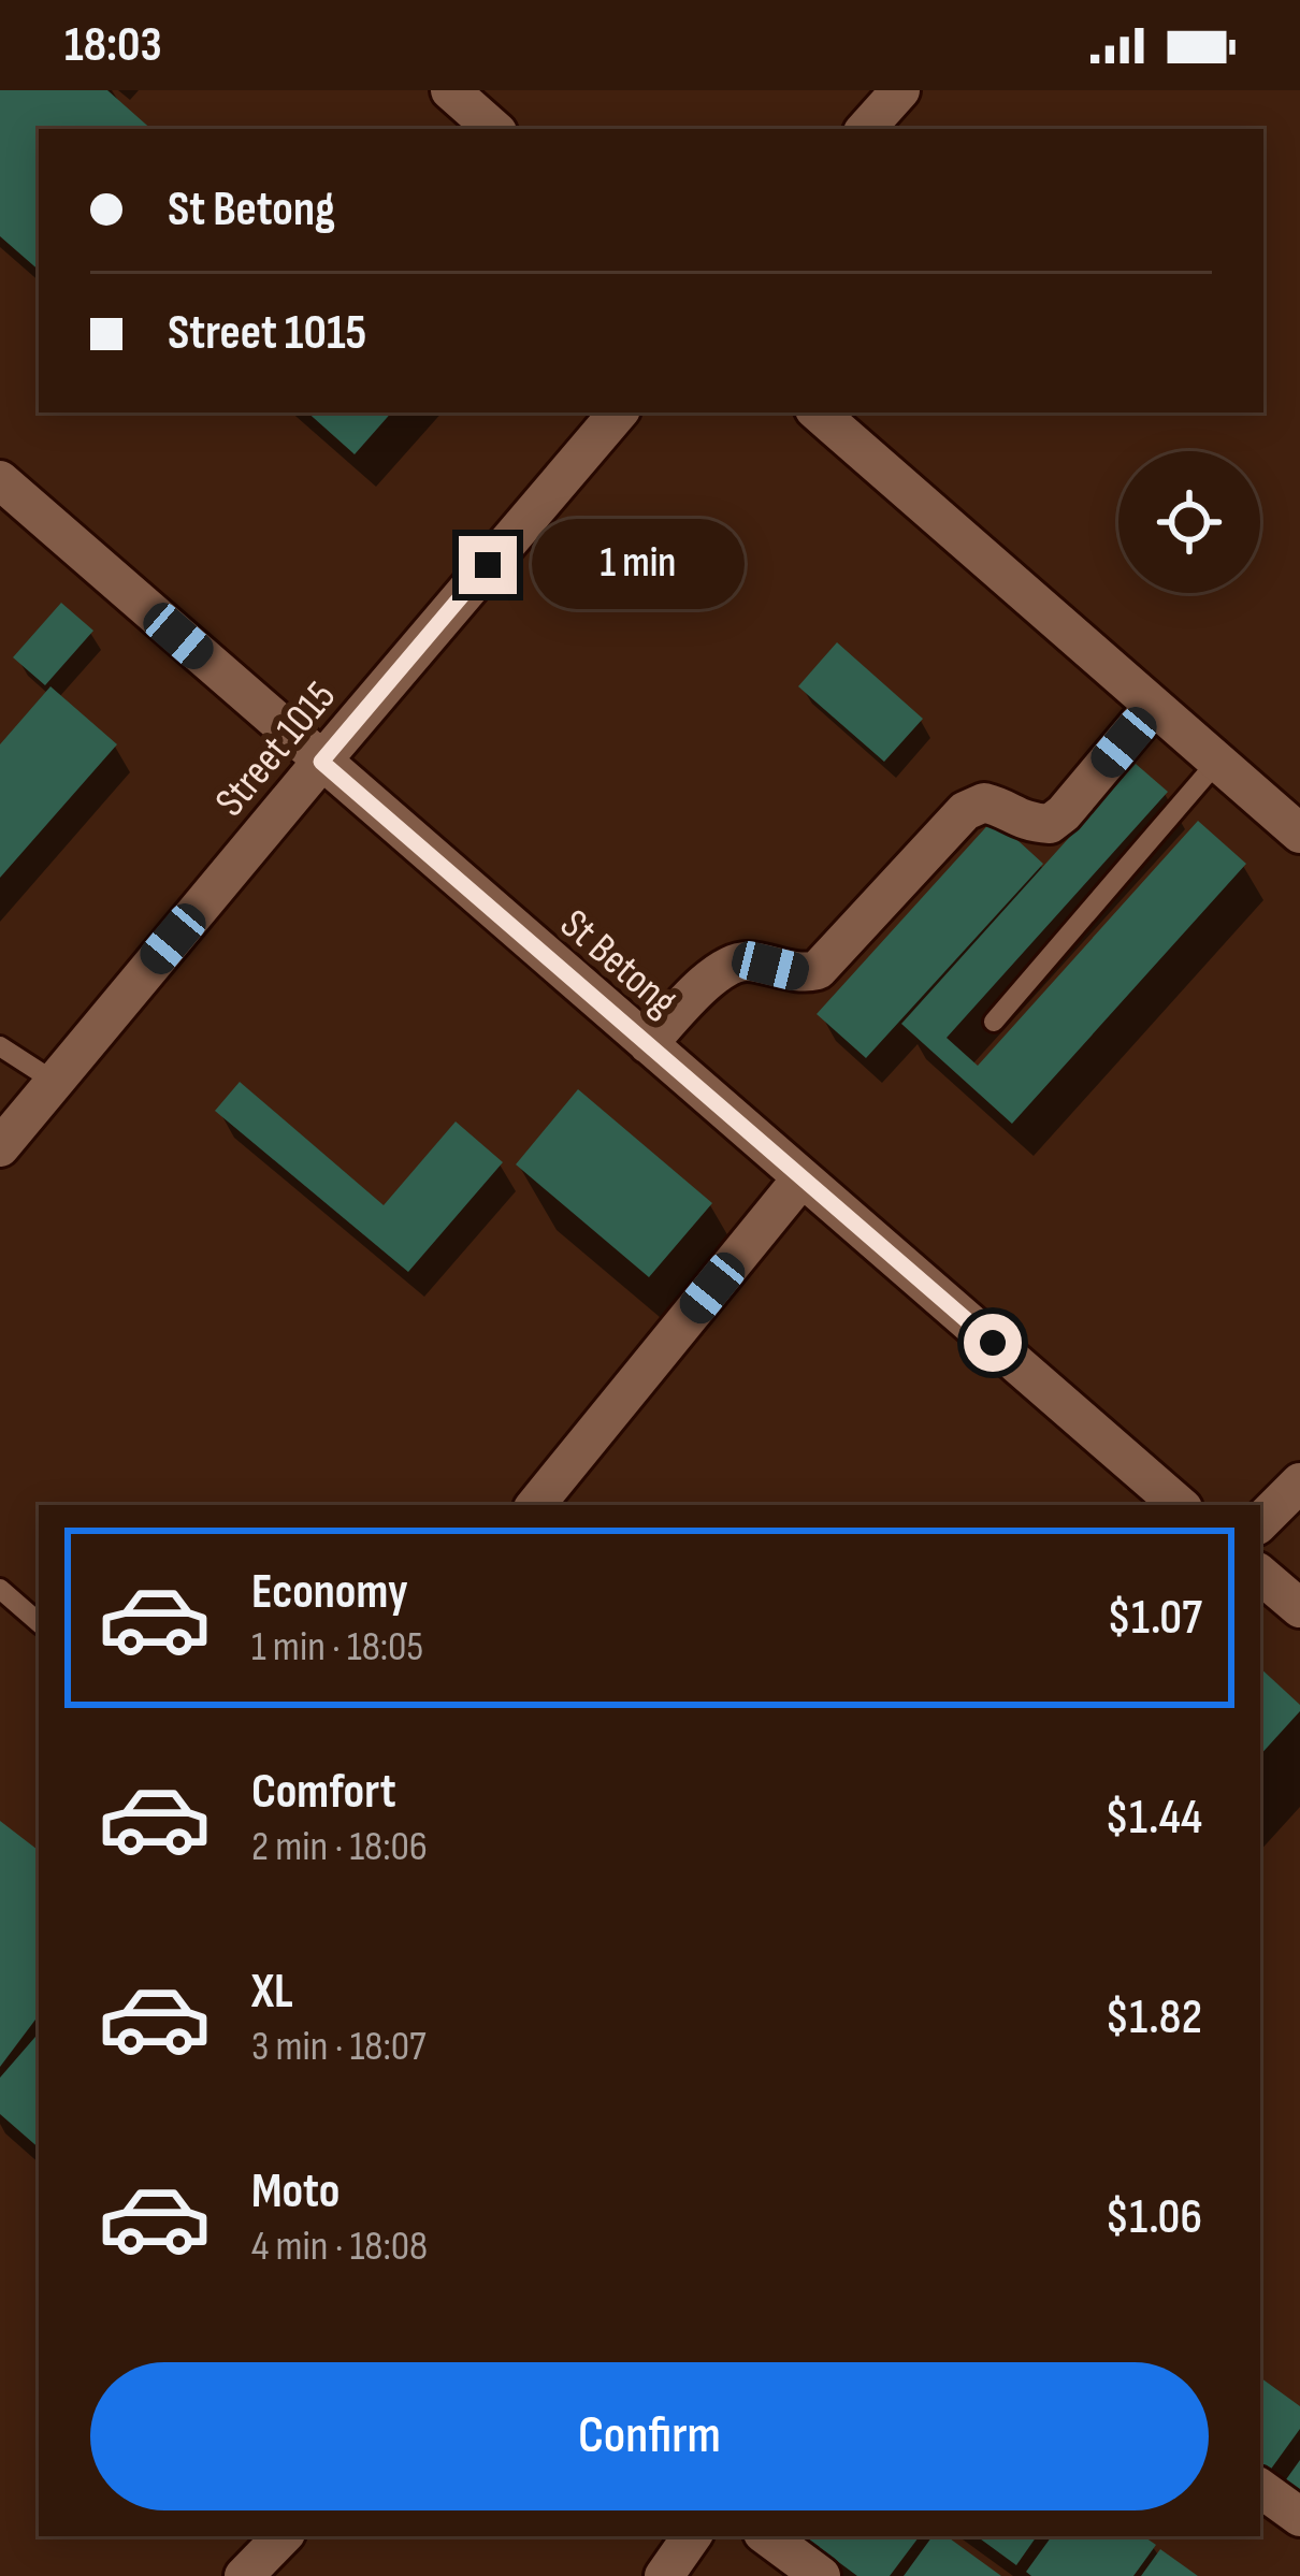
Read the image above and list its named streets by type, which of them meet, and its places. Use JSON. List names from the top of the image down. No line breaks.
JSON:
{"streets":{"street":["Street 1015","St Betong"]},"crossings":[["Street 1015","St Betong"]],"page":{"status":"18:03","banner":["St Betong","Street 1015"],"bubble":"1 min","list":[{"name":"Economy","note":"1 min · 18:05","value":"$1.07"},{"name":"Comfort","note":"2 min · 18:06","value":"$1.44"},{"name":"XL","note":"3 min · 18:07","value":"$1.82"},{"name":"Moto","note":"4 min · 18:08","value":"$1.06"}],"buttons":"Confirm"}}
